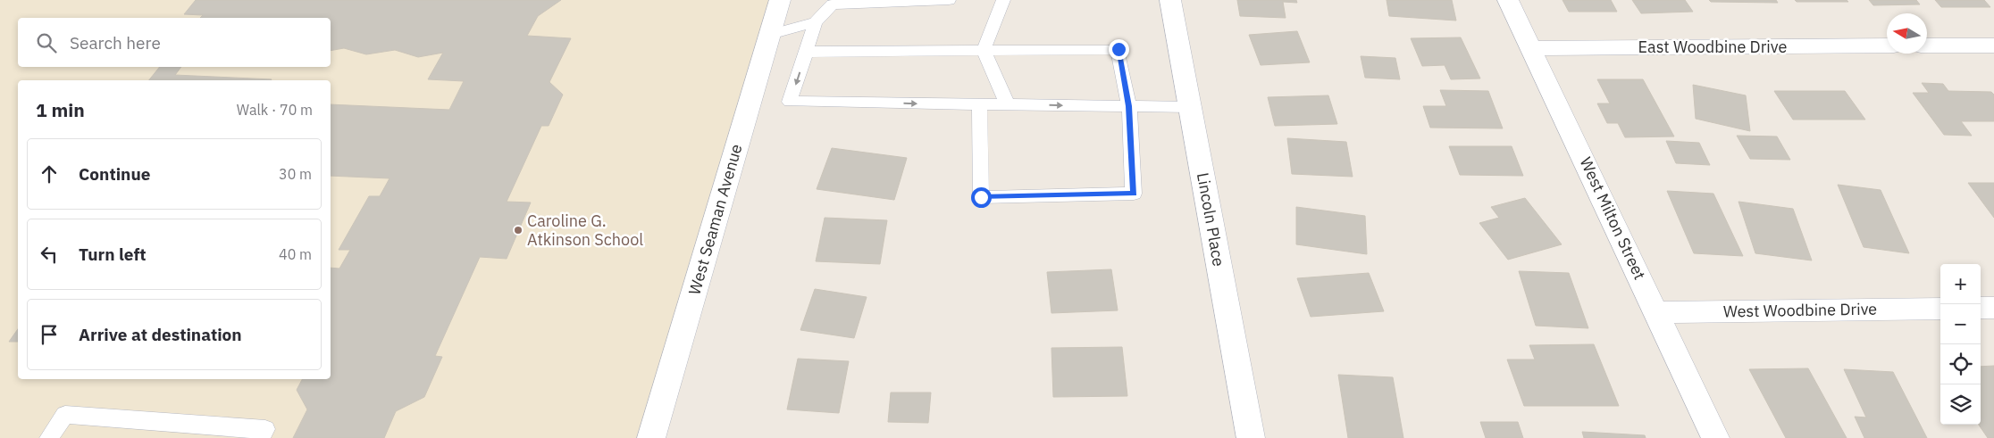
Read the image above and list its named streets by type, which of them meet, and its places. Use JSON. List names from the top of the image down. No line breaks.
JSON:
{"streets":{"street":["East Woodbine Drive","West Milton Street","West Seaman Avenue","Lincoln Place","West Woodbine Drive"]},"crossings":[["East Woodbine Drive","West Milton Street"],["West Milton Street","West Woodbine Drive"]],"places":["Caroline G. Atkinson School"],"north":"left","page":{"search":"Search here","heading":["1 min","Walk · 70 m"],"list":[["Continue","30 m"],["Turn left","40 m"],"Arrive at destination"],"map_buttons":["+","−"]}}
